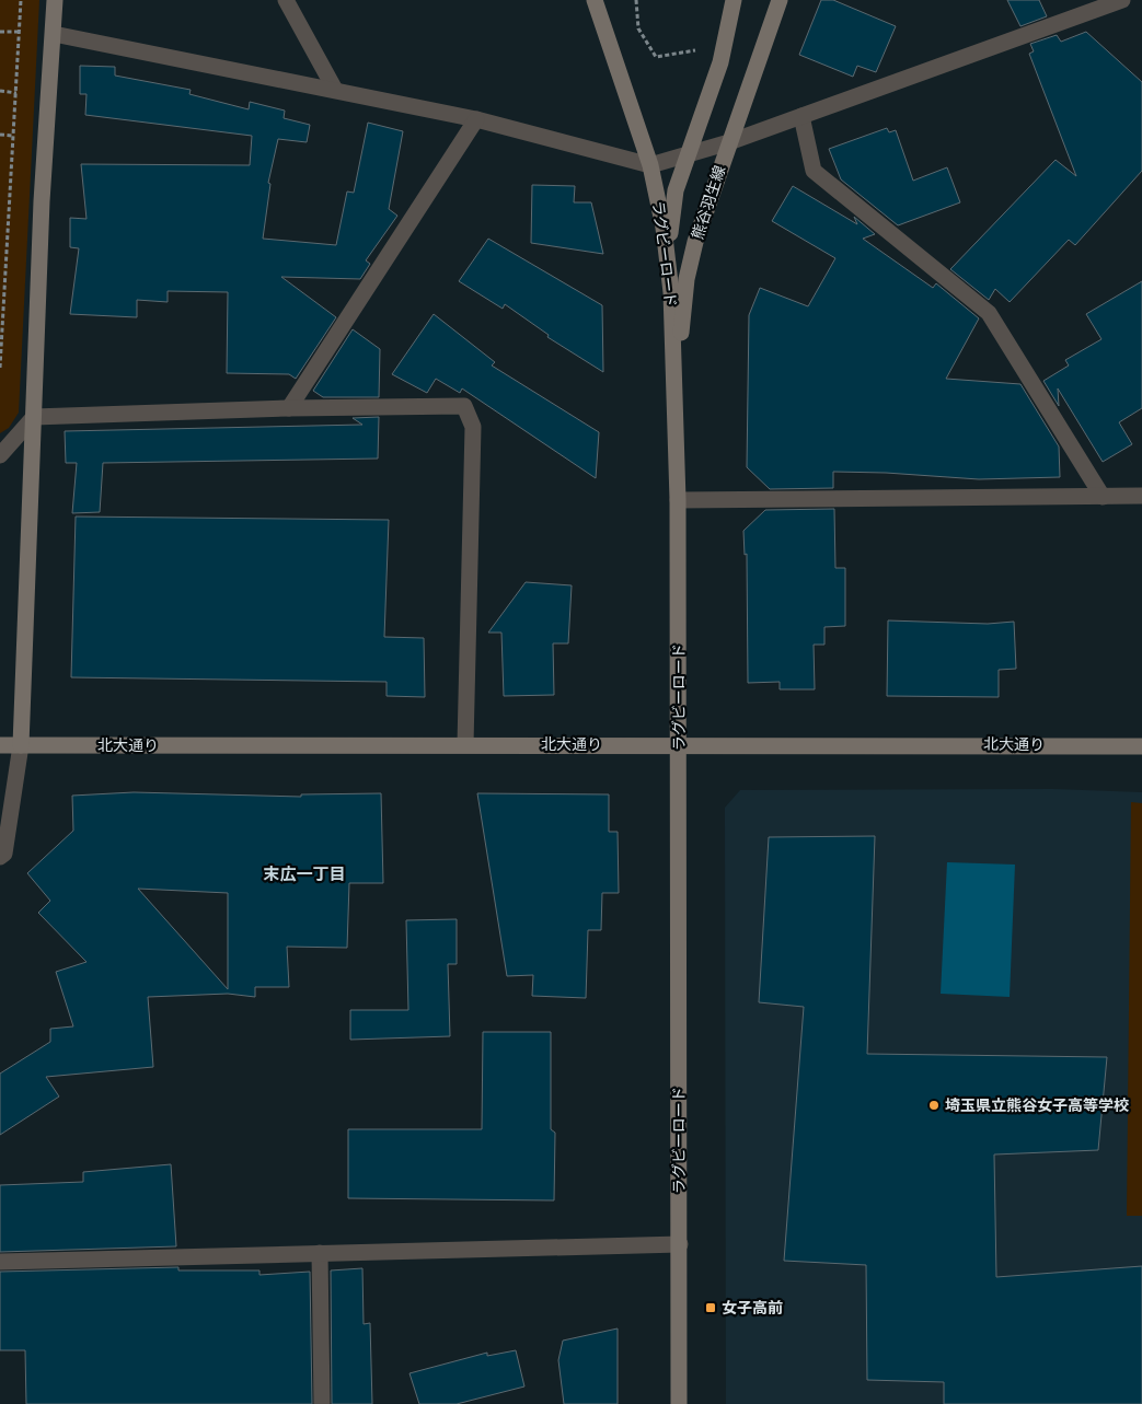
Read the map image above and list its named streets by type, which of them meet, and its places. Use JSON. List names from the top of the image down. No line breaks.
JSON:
{"streets":{"street":["熊谷羽生線","ラグビーロード","北大通り"]},"crossings":[["熊谷羽生線","ラグビーロード"],["ラグビーロード","北大通り"]],"districts":["末広一丁目"],"places":{"other":["埼玉県立熊谷女子高等学校"],"transit":["女子高前"]}}
